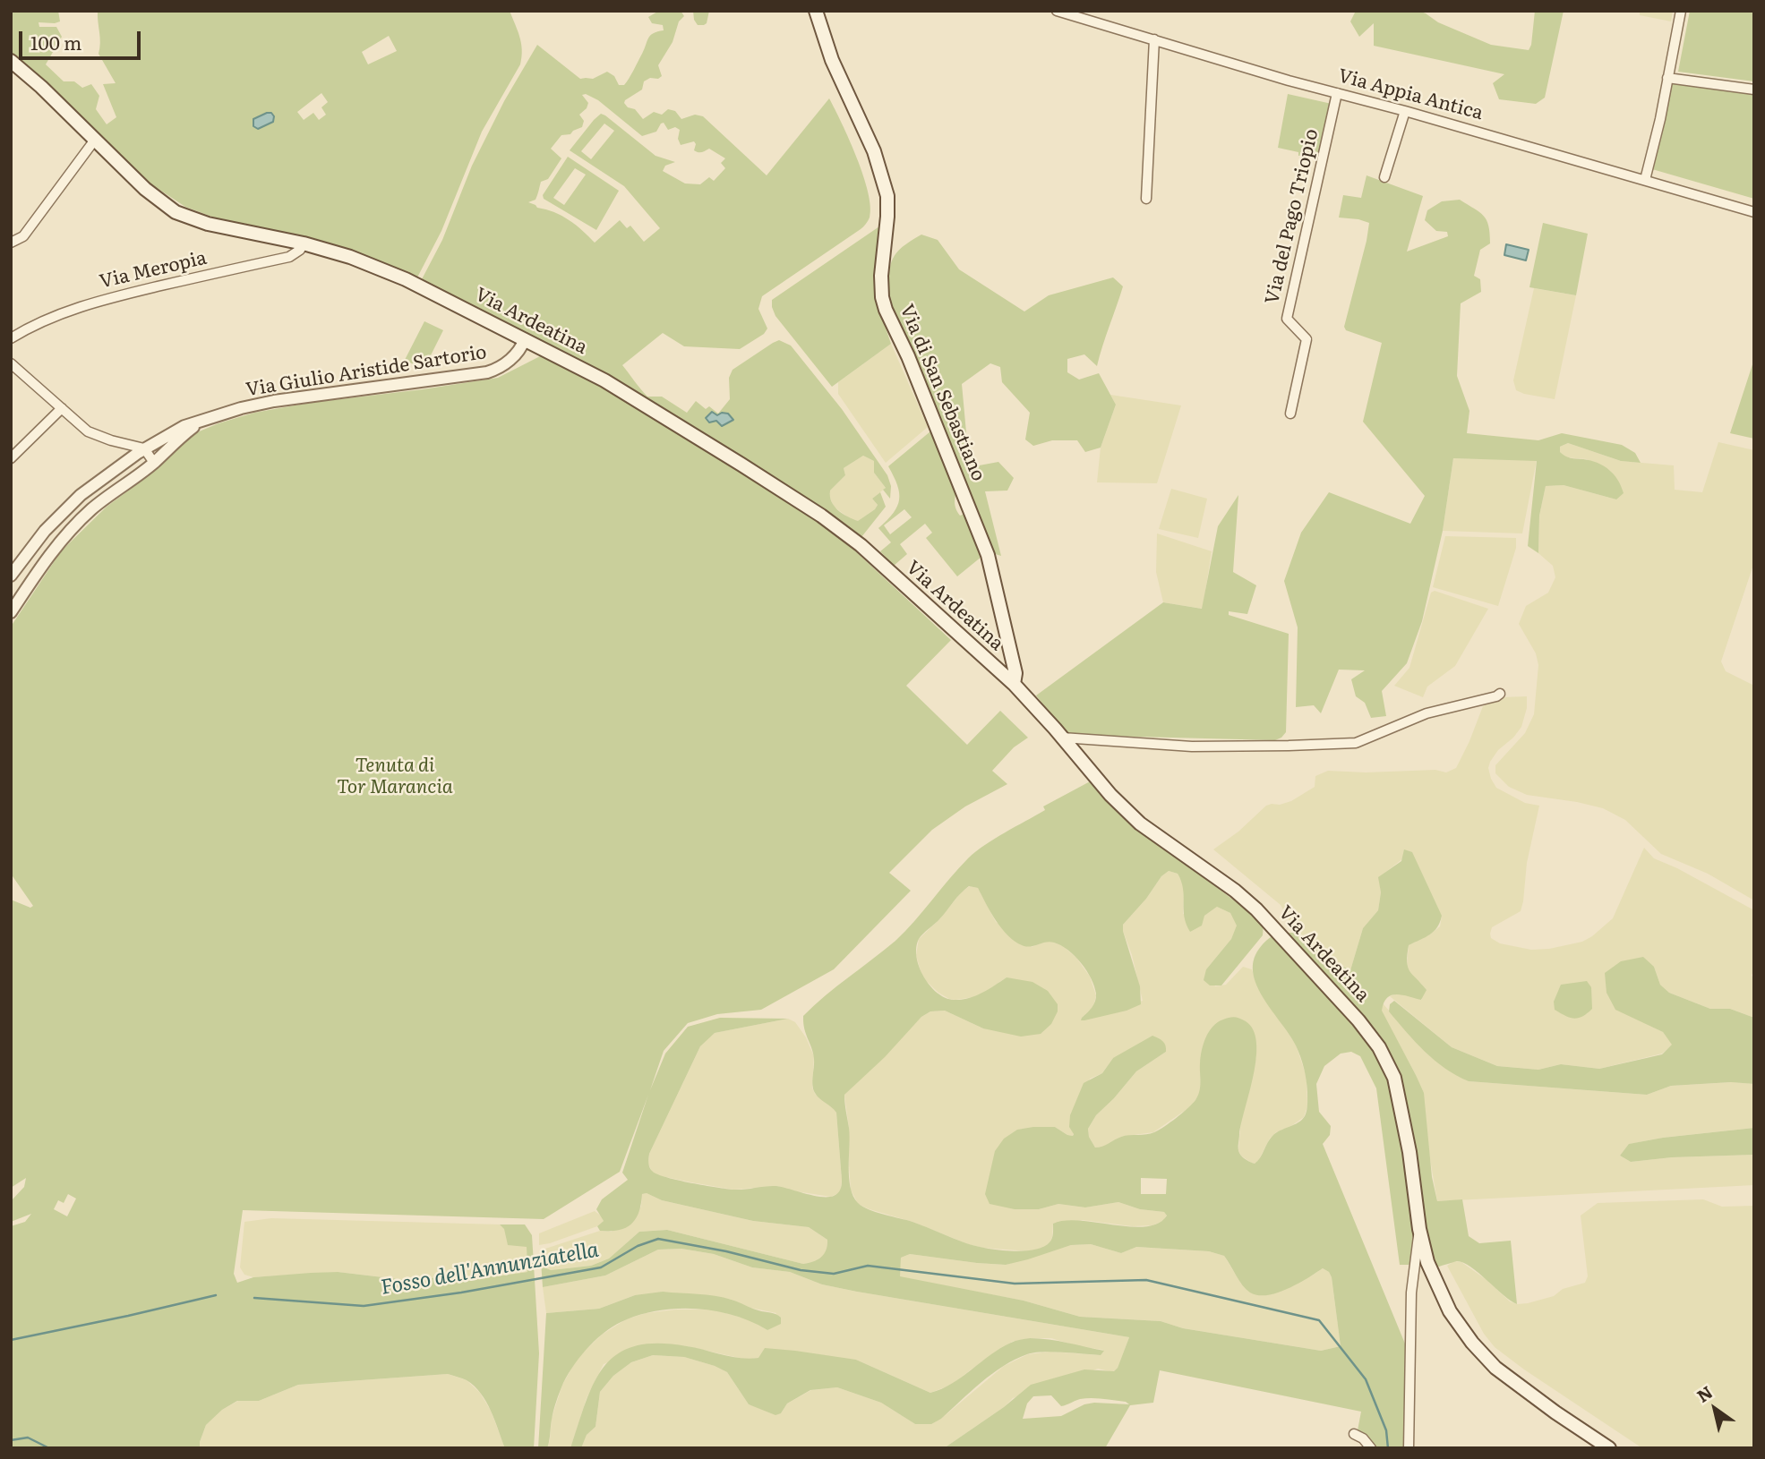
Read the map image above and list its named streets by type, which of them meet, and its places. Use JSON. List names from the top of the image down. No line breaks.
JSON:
{"streets":{"main road":["Via Ardeatina","Via di San Sebastiano"],"street":["Via Appia Antica","Via del Pago Triopio","Via Meropia","Via Giulio Aristide Sartorio"]},"crossings":[["Via Appia Antica","Via del Pago Triopio"],["Via Meropia","Via Ardeatina"],["Via Ardeatina","Via Giulio Aristide Sartorio"],["Via Ardeatina","Via di San Sebastiano"]],"water":["Fosso dell'Annunziatella"],"parks":["Tenuta di Tor Marancia"],"scale_bar":"100 m","north":"top left"}
